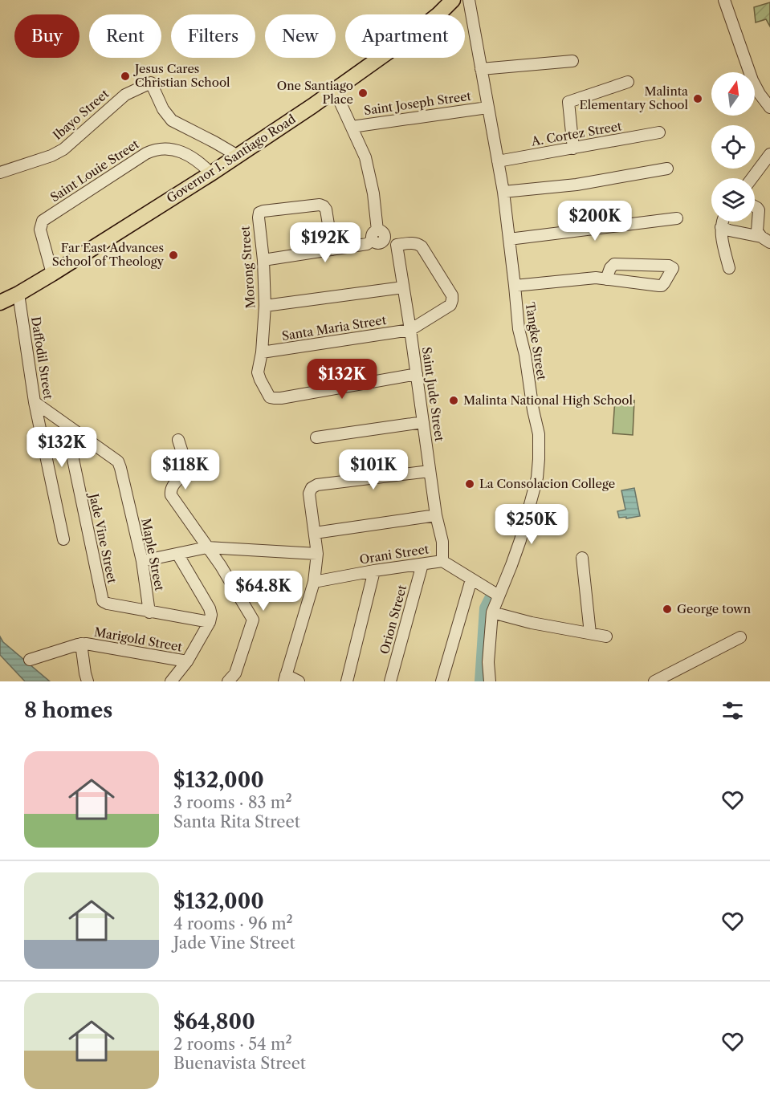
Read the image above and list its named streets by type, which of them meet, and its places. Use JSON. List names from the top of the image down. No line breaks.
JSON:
{"streets":{"main road":["Governor I. Santiago Road"],"street":["Saint Joseph Street","Ibayo Street","A. Cortez Street","Saint Louie Street","Morong Street","Santa Maria Street","Tangke Street","Daffodil Street","Saint Jude Street","Jade Vine Street","Maple Street","Orani Street","Orion Street","Marigold Street"]},"crossings":[["Saint Joseph Street","Tangke Street"],["Ibayo Street","Governor I. Santiago Road"],["A. Cortez Street","Tangke Street"],["Governor I. Santiago Road","Saint Louie Street"],["Governor I. Santiago Road","Daffodil Street"],["Morong Street","Santa Maria Street"],["Morong Street","Saint Jude Street"],["Santa Maria Street","Saint Jude Street"],["Tangke Street","Orani Street"],["Daffodil Street","Maple Street"],["Saint Jude Street","Orani Street"],["Jade Vine Street","Maple Street"],["Orani Street","Orion Street"]],"places":["Jesus Cares Christian School","One Santiago Place","Malinta Elementary School","Far East Advances School of Theology","Malinta National High School","La Consolacion College","George town"],"north":"top","page":{"chip":["Buy","Rent","Filters","New","Apartment"],"price":["$200K","$192K","$132K","$132K","$118K","$101K","$250K","$64.8K"],"heading":"8 homes","list":[{"name":"$132,000","note":"3 rooms · 83 m² · Santa Rita Street"},{"name":"$132,000","note":"4 rooms · 96 m² · Jade Vine Street"},{"name":"$64,800","note":"2 rooms · 54 m² · Buenavista Street"}]}}
